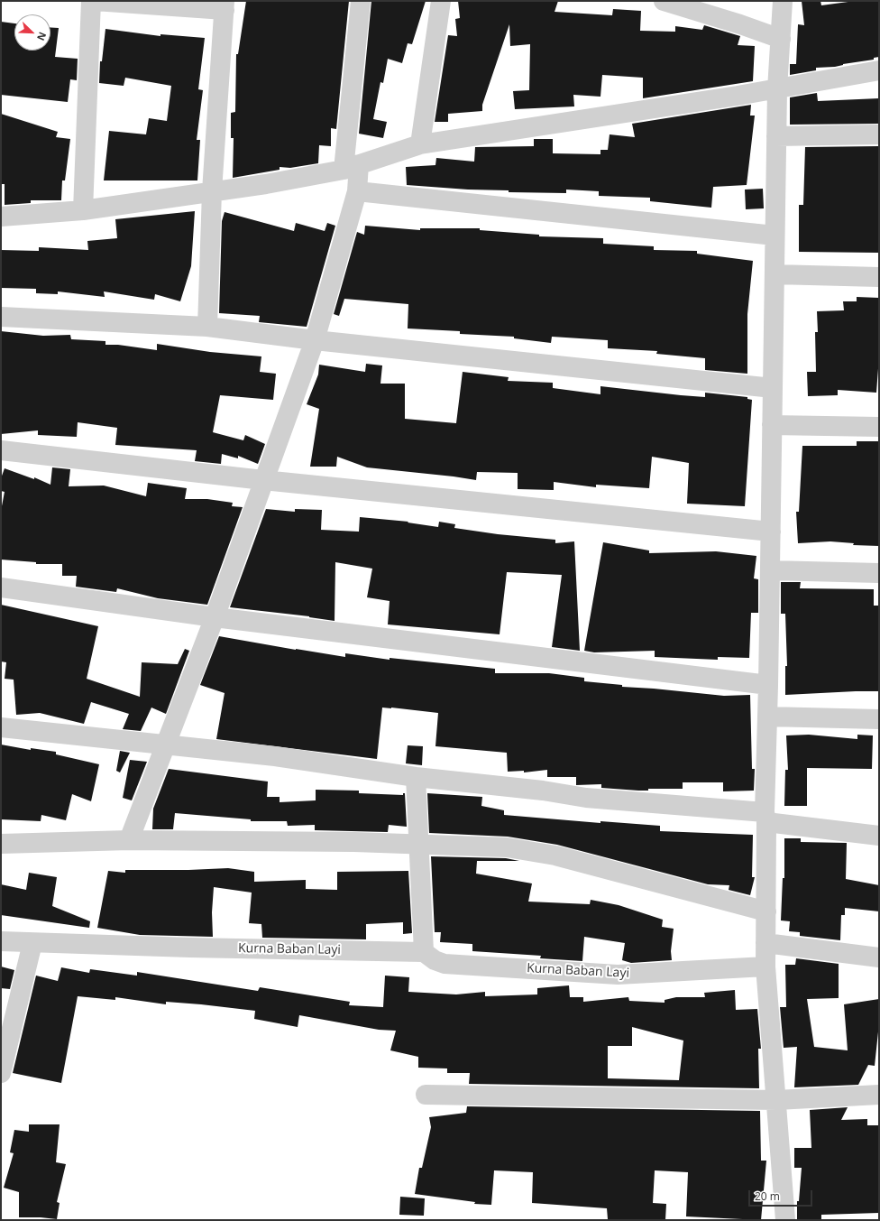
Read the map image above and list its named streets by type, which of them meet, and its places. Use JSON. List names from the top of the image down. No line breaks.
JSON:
{"streets":{"street":["Kurna Baban Layi"]},"scale_bar":"20 m","north":"bottom right"}
